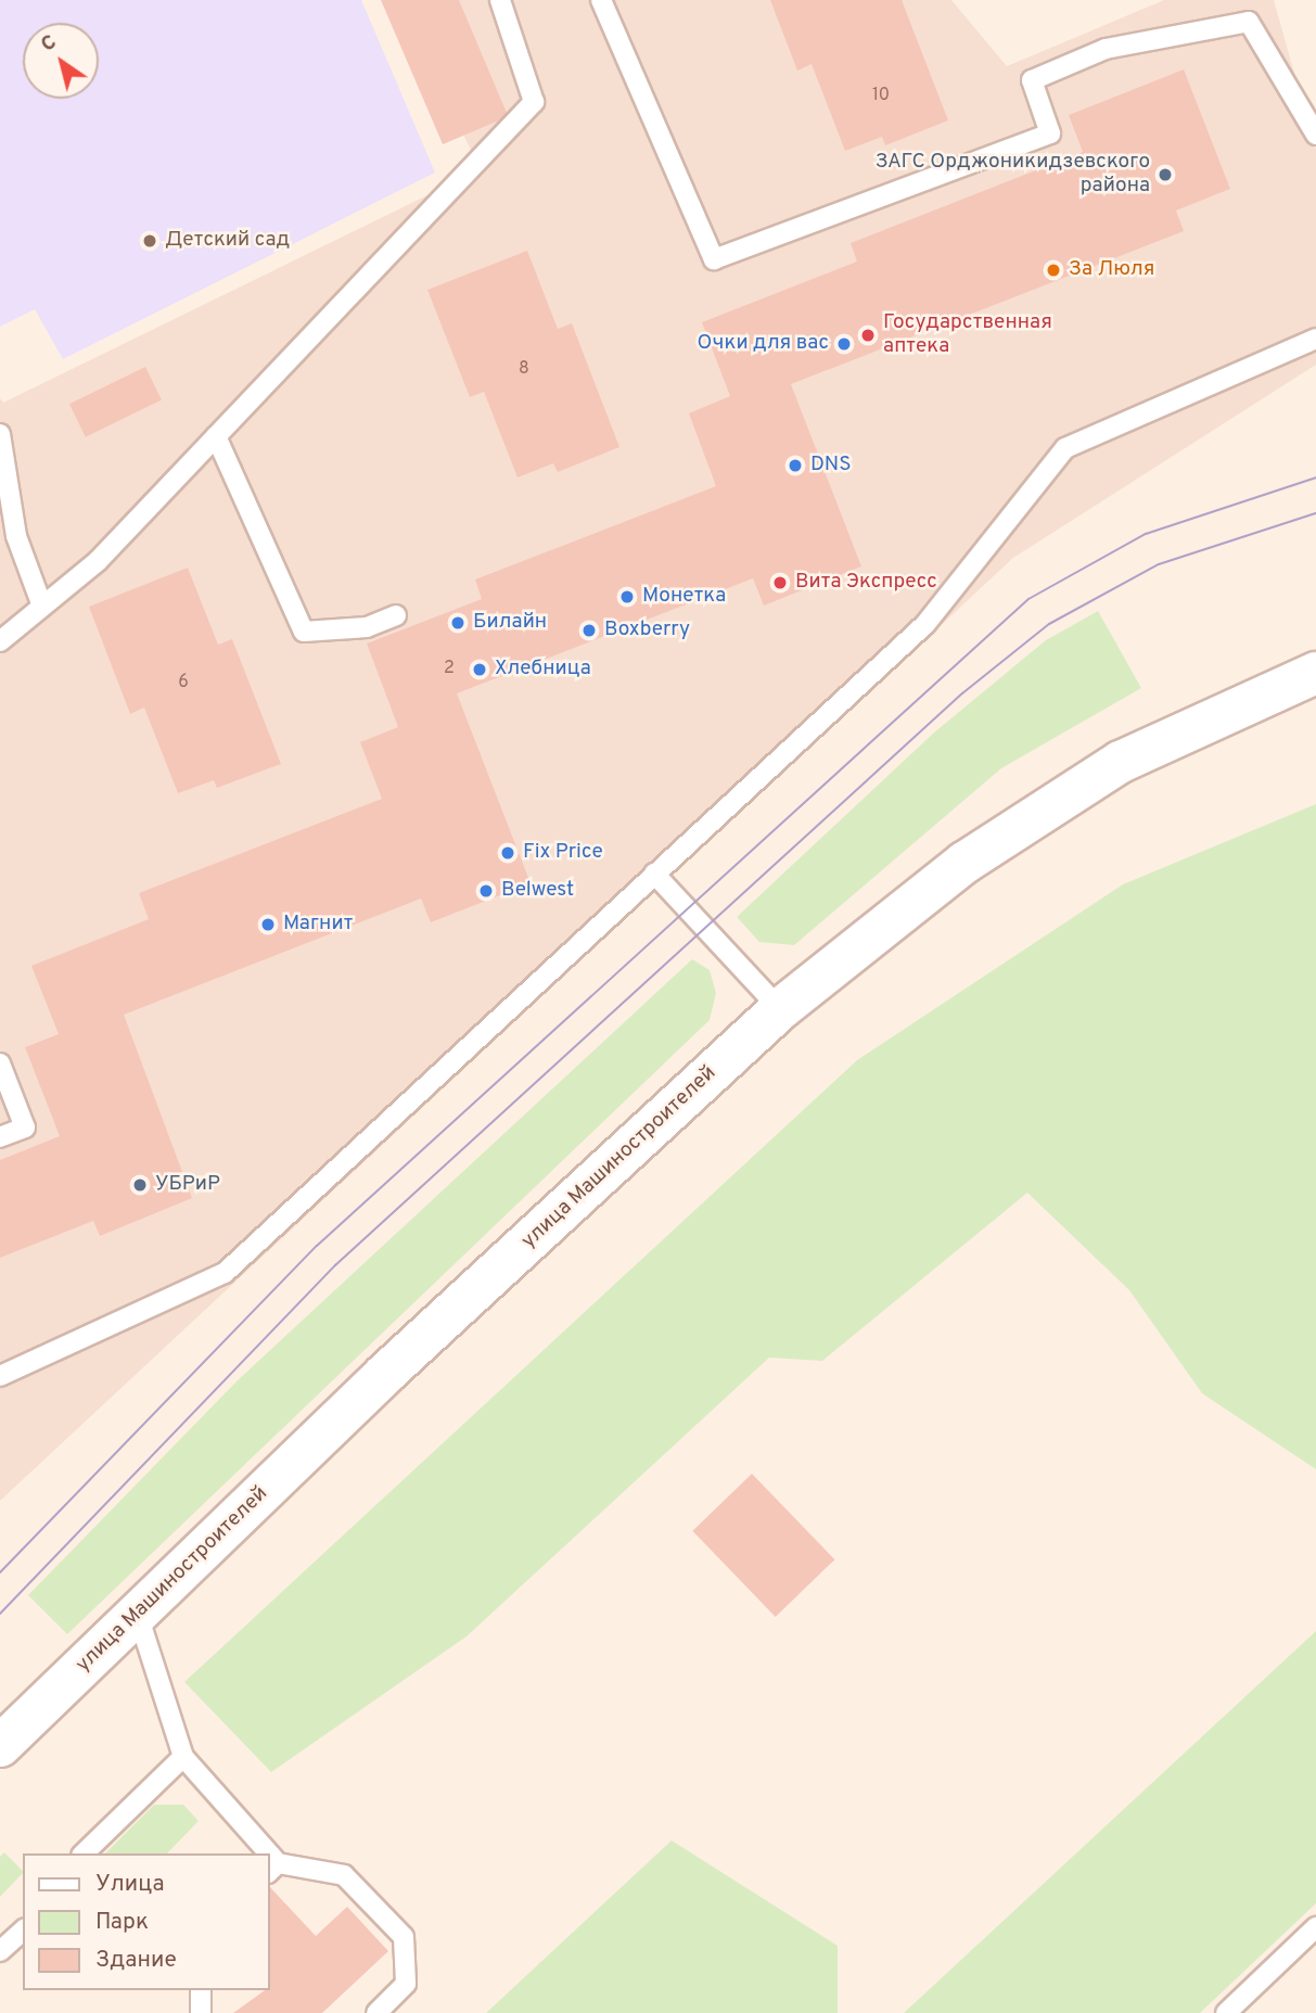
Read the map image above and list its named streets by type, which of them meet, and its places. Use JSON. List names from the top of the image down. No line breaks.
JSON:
{"streets":{"main road":["улица Машиностроителей"]},"places":["ЗАГС Орджоникидзевского района","Детский сад","За Люля","Государственная аптека","Очки для вас","DNS","Вита Экспресс","Монетка","Билайн","Boxberry","Хлебница","Fix Price","Belwest","Магнит","УБРиР"],"house_numbers":["10","8","2","6"],"legend":["Улица","Парк","Здание"],"north":"top left"}
